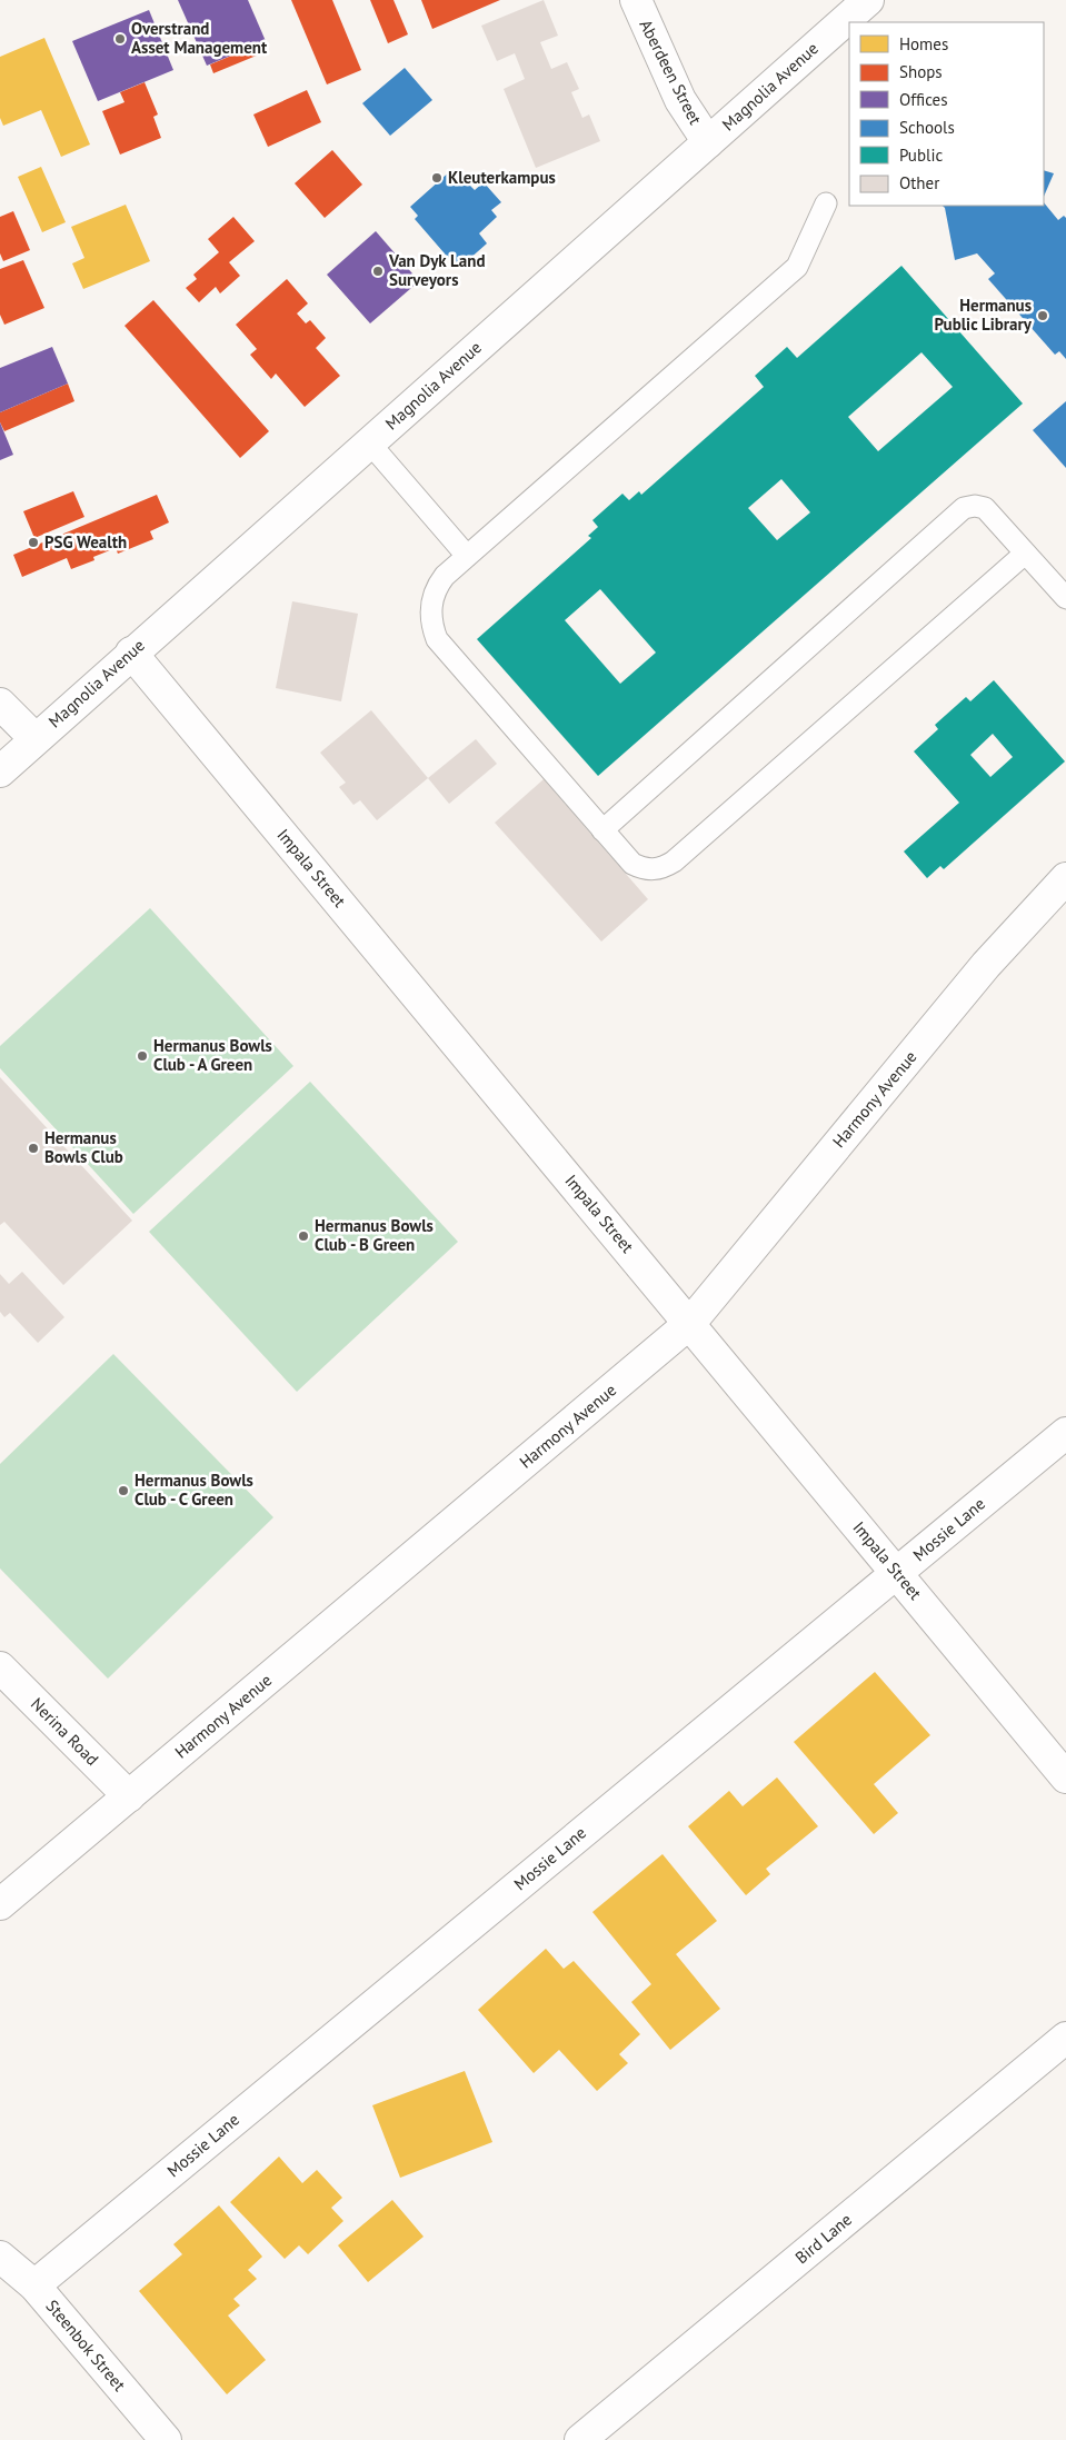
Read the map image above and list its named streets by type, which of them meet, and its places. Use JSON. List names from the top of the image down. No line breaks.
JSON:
{"streets":{"street":["Aberdeen Street","Magnolia Avenue","Impala Street","Harmony Avenue","Mossie Lane","Nerina Road","Bird Lane","Steenbok Street"]},"crossings":[["Aberdeen Street","Magnolia Avenue"],["Magnolia Avenue","Impala Street"],["Impala Street","Harmony Avenue"],["Impala Street","Mossie Lane"],["Harmony Avenue","Nerina Road"],["Mossie Lane","Steenbok Street"]],"places":["Overstrand Asset Management","Kleuterkampus","Van Dyk Land Surveyors","Hermanus Public Library","PSG Wealth","Hermanus Bowls Club - A Green","Hermanus Bowls Club","Hermanus Bowls Club - B Green","Hermanus Bowls Club - C Green"],"legend":["Homes","Shops","Offices","Schools","Public","Other"]}
